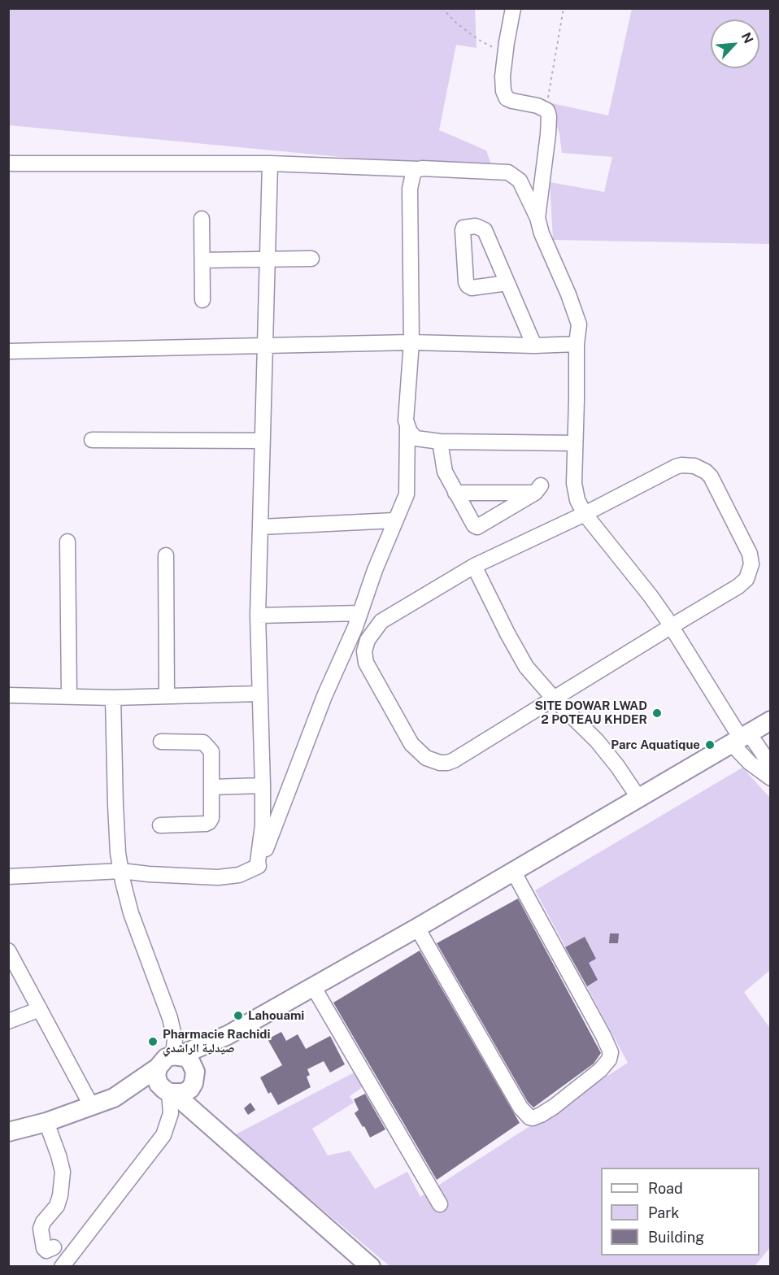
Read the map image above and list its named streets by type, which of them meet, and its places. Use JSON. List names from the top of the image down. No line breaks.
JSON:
{"places":["SITE DOWAR LWAD 2 POTEAU KHDER","Parc Aquatique","Lahouami","Pharmacie Rachidi صيدلية الراشدي"],"legend":["Road","Park","Building"],"north":"top right"}
